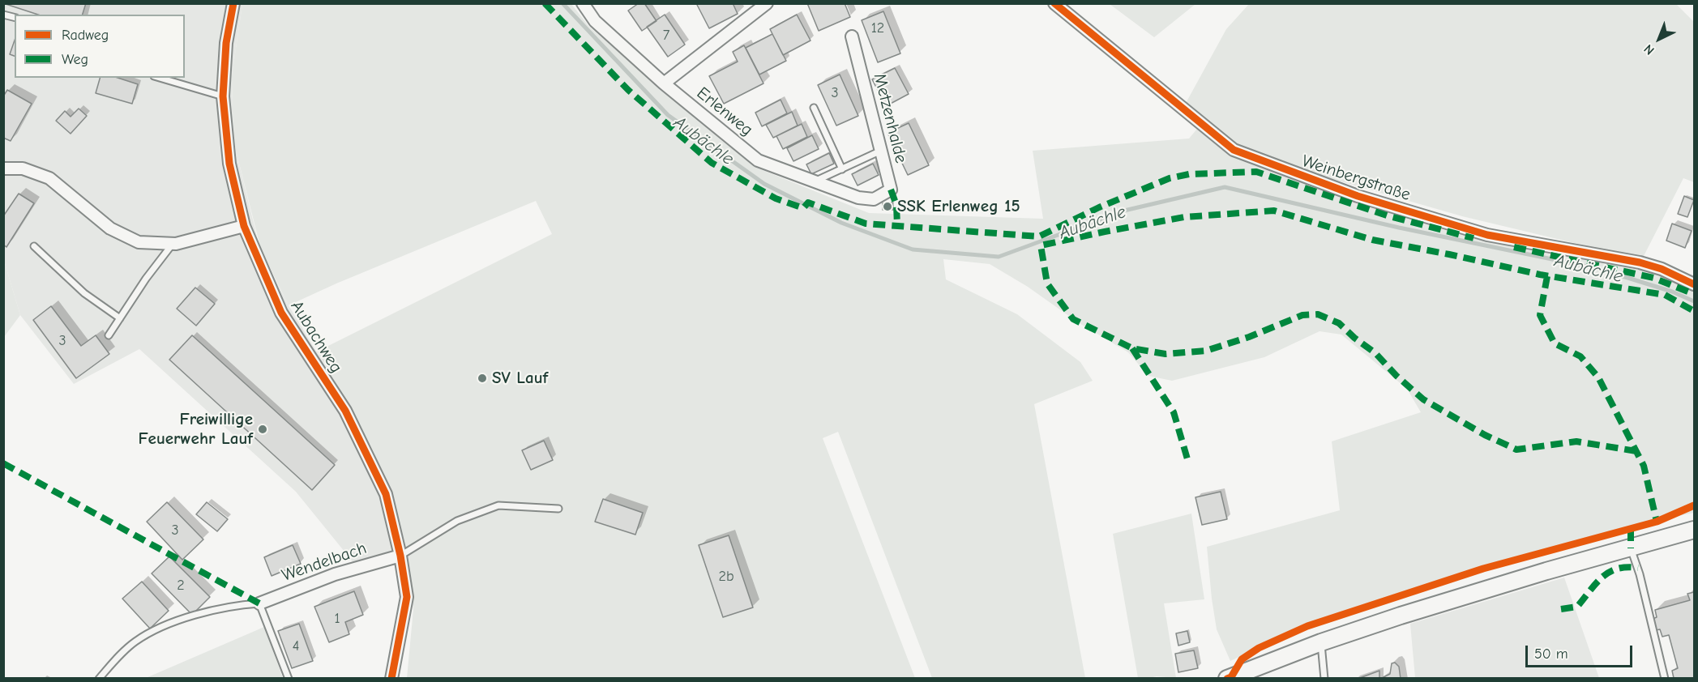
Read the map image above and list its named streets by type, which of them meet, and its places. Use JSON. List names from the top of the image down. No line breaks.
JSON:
{"streets":{"street":["Erlenweg","Metzenhalde","Weinbergstraße","Aubachweg","Wendelbach"]},"crossings":[["Erlenweg","Metzenhalde"],["Aubachweg","Wendelbach"]],"water":["Aubächle"],"places":["SSK Erlenweg 15","SV Lauf","Freiwillige Feuerwehr Lauf"],"house_numbers":["12","7","3","3","3","2b","2","1","4"],"legend":["Radweg","Weg"],"scale_bar":"50 m","north":"bottom left"}
